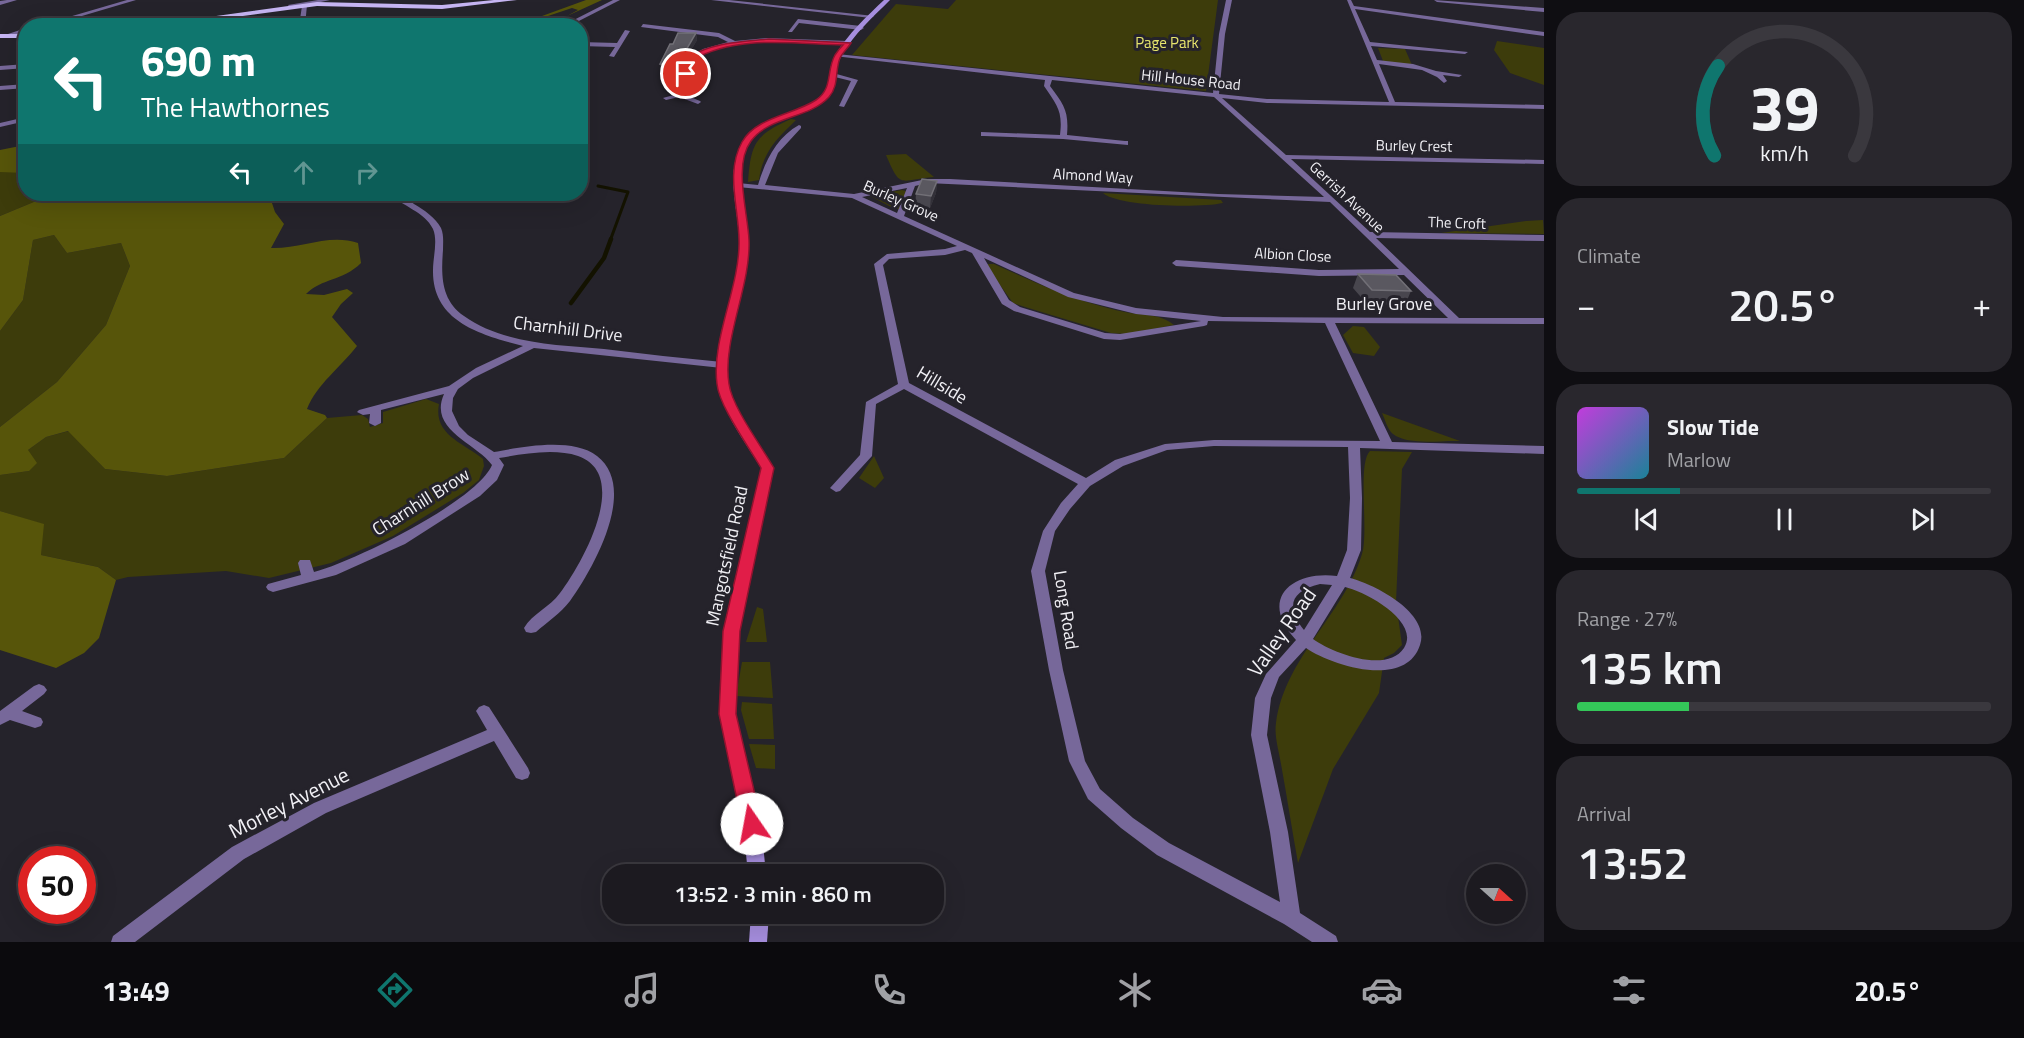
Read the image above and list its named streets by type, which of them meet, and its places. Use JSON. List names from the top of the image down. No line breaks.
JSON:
{"streets":{"main road":["Mangotsfield Road"],"street":["Hill House Road","Burley Crest","Almond Way","Gerrish Avenue","Burley Grove","The Croft","Albion Close","Charnhill Drive","Hillside","Charnhill Brow","Long Road","Valley Road","Morley Avenue"]},"crossings":[["Hill House Road","Gerrish Avenue"],["Hill House Road","Mangotsfield Road"],["Burley Crest","Gerrish Avenue"],["Almond Way","Gerrish Avenue"],["Almond Way","Burley Grove"],["Gerrish Avenue","Burley Grove"],["Gerrish Avenue","The Croft"],["Gerrish Avenue","Albion Close"],["Burley Grove","Hillside"],["Burley Grove","Mangotsfield Road"],["Charnhill Drive","Mangotsfield Road"],["Hillside","Long Road"],["Long Road","Valley Road"]],"parks":["Page Park"],"north":"right","page":{"turn":["690 m","The Hawthornes"],"tile":["Climate",["Range · 27%","135 km"],["Arrival","13:52"]],"heat":["−","20.5°","+"],"song":["Slow Tide","Marlow"],"limit":"50","trip":"13:52 · 3 min · 860 m","tabs":["13:49","20.5°"],"gauge":["39","km/h"]}}
